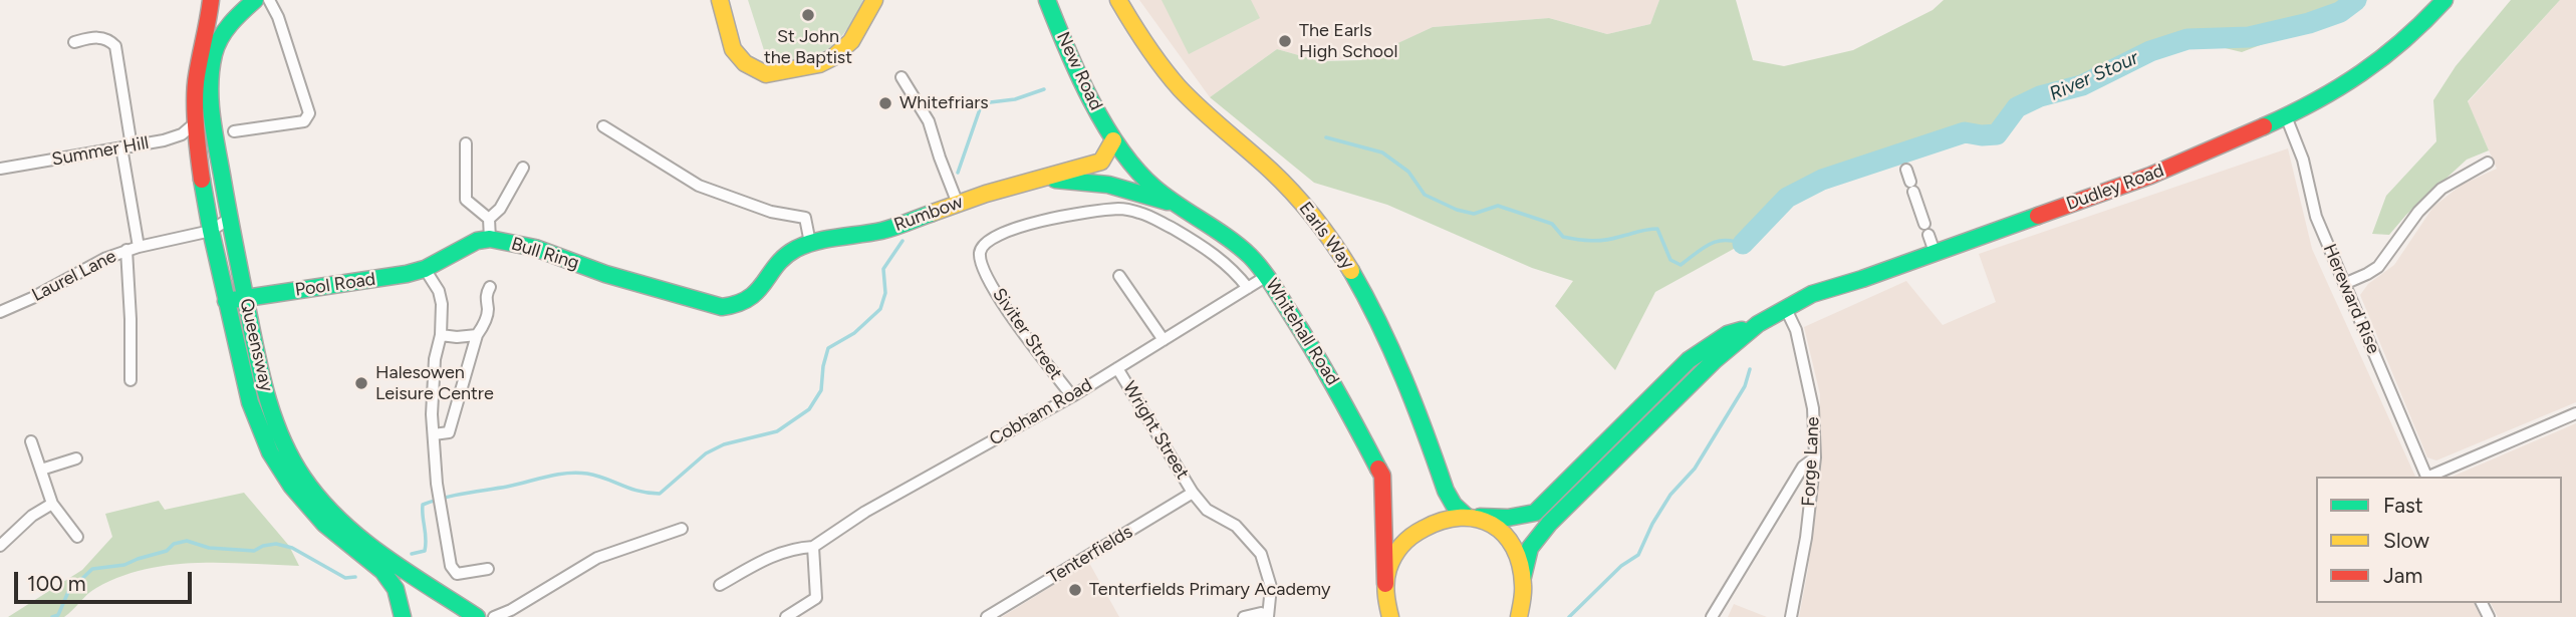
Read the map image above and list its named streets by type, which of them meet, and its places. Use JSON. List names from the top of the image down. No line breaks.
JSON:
{"streets":{"main road":["New Road","Dudley Road","Rumbow","Earls Way","Bull Ring","Pool Road","Whitehall Road","Queensway"],"street":["Summer Hill","Laurel Lane","Hereward Rise","Siviter Street","Cobham Road","Wright Street","Forge Lane","Tenterfields"]},"crossings":[["New Road","Rumbow"],["New Road","Whitehall Road"],["Summer Hill","Queensway"],["Dudley Road","Hereward Rise"],["Dudley Road","Forge Lane"],["Rumbow","Bull Ring"],["Rumbow","Whitehall Road"],["Bull Ring","Pool Road"],["Laurel Lane","Queensway"],["Pool Road","Queensway"],["Whitehall Road","Cobham Road"],["Siviter Street","Cobham Road"],["Cobham Road","Wright Street"],["Wright Street","Tenterfields"]],"water":["River Stour"],"places":["St John the Baptist","The Earls High School","Whitefriars","Halesowen Leisure Centre","Tenterfields Primary Academy"],"legend":["Fast","Slow","Jam"],"scale_bar":"100 m"}
